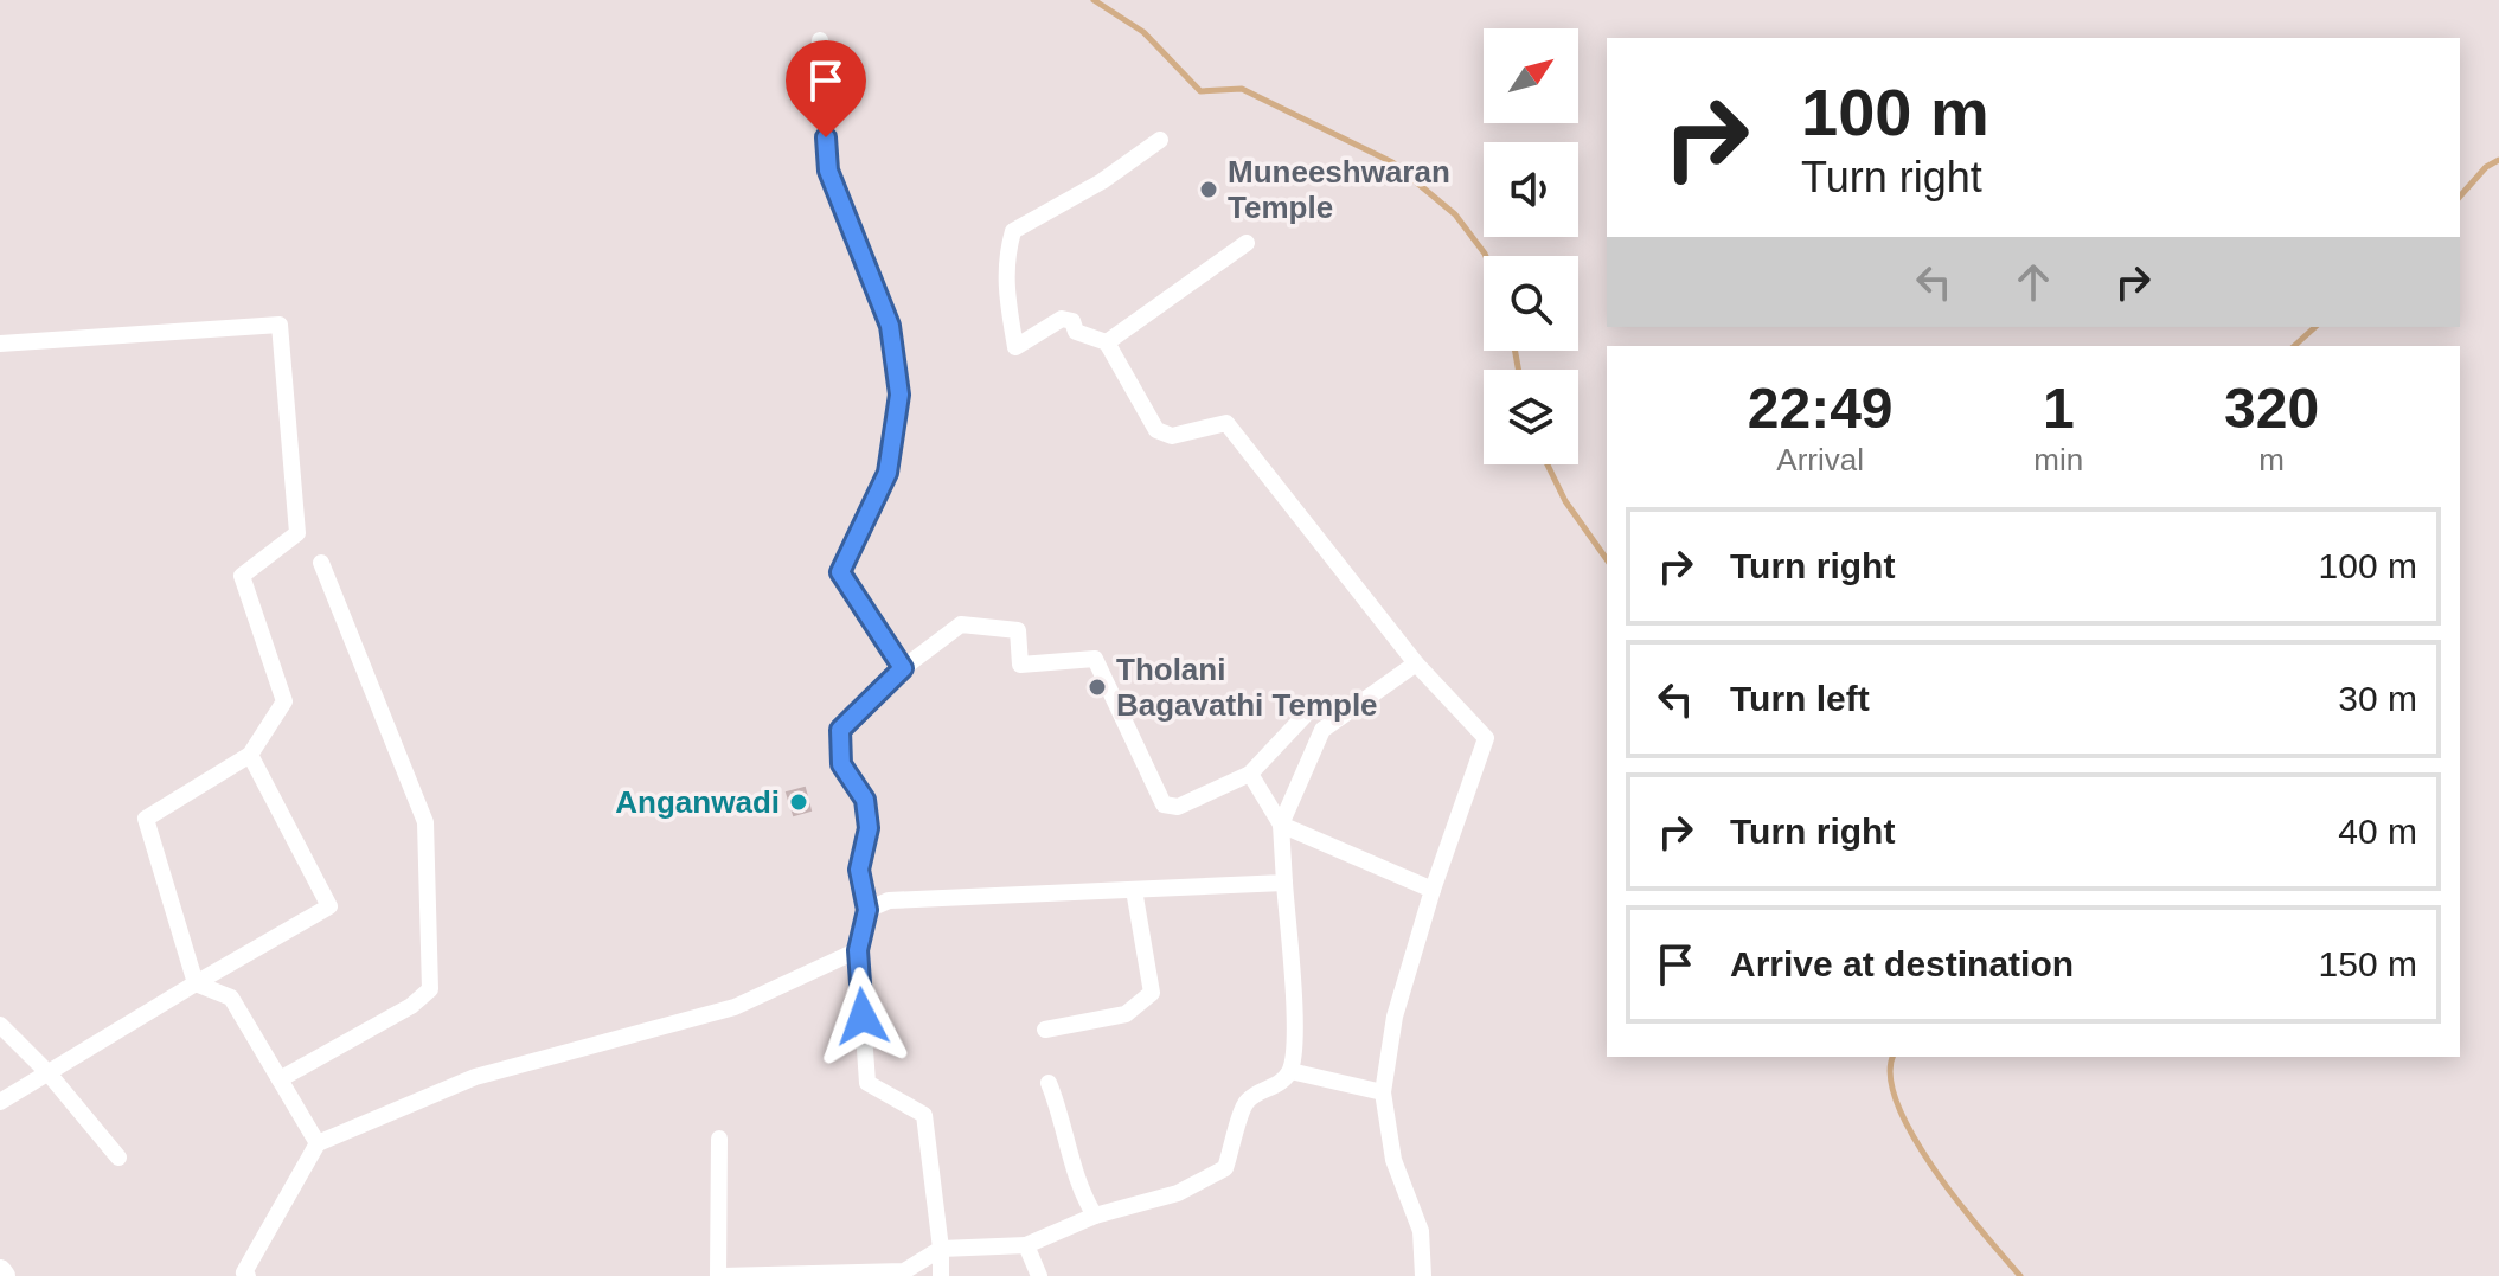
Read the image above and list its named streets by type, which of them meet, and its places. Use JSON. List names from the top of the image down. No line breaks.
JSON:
{"places":["Muneeshwaran Temple","Tholani Bagavathi Temple","Anganwadi"],"north":"top right","page":{"turn":["100 m","Turn right"],"eta":["22:49","Arrival","1","min","320","m"],"list":[{"name":"Turn right","value":"100 m"},{"name":"Turn left","value":"30 m"},{"name":"Turn right","value":"40 m"},{"name":"Arrive at destination","value":"150 m"}]}}
